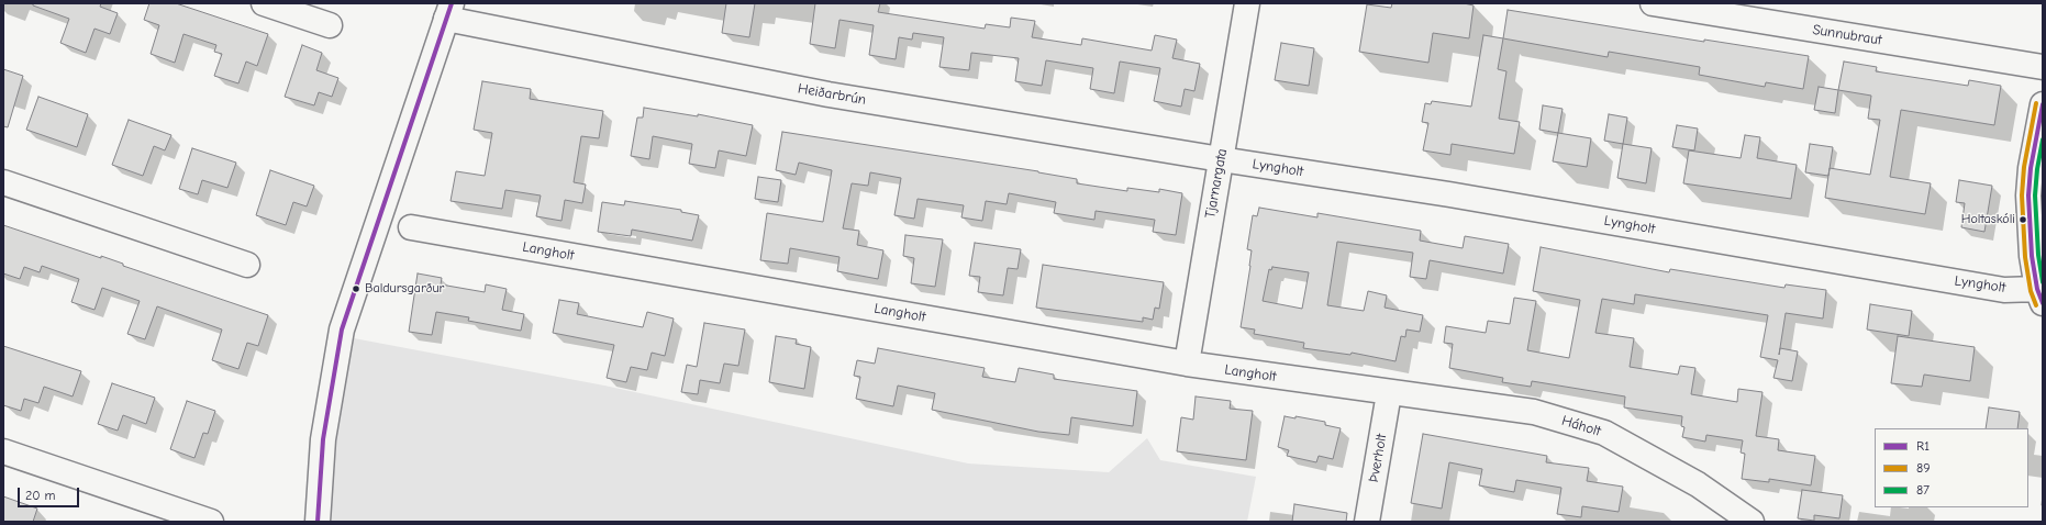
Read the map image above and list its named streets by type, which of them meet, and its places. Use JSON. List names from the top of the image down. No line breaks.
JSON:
{"streets":{"street":["Sunnubraut","Heiðarbrún","Lyngholt","Tjarnargata","Langholt","Háholt","Þverholt"]},"crossings":[["Heiðarbrún","Lyngholt"],["Heiðarbrún","Tjarnargata"],["Lyngholt","Tjarnargata"],["Tjarnargata","Langholt"],["Langholt","Háholt"],["Langholt","Þverholt"],["Háholt","Þverholt"]],"places":["Holtaskóli","Baldursgarður"],"lines":["transit line R1","transit line 89","transit line 87"],"legend":["R1","89","87"],"scale_bar":"20 m"}
